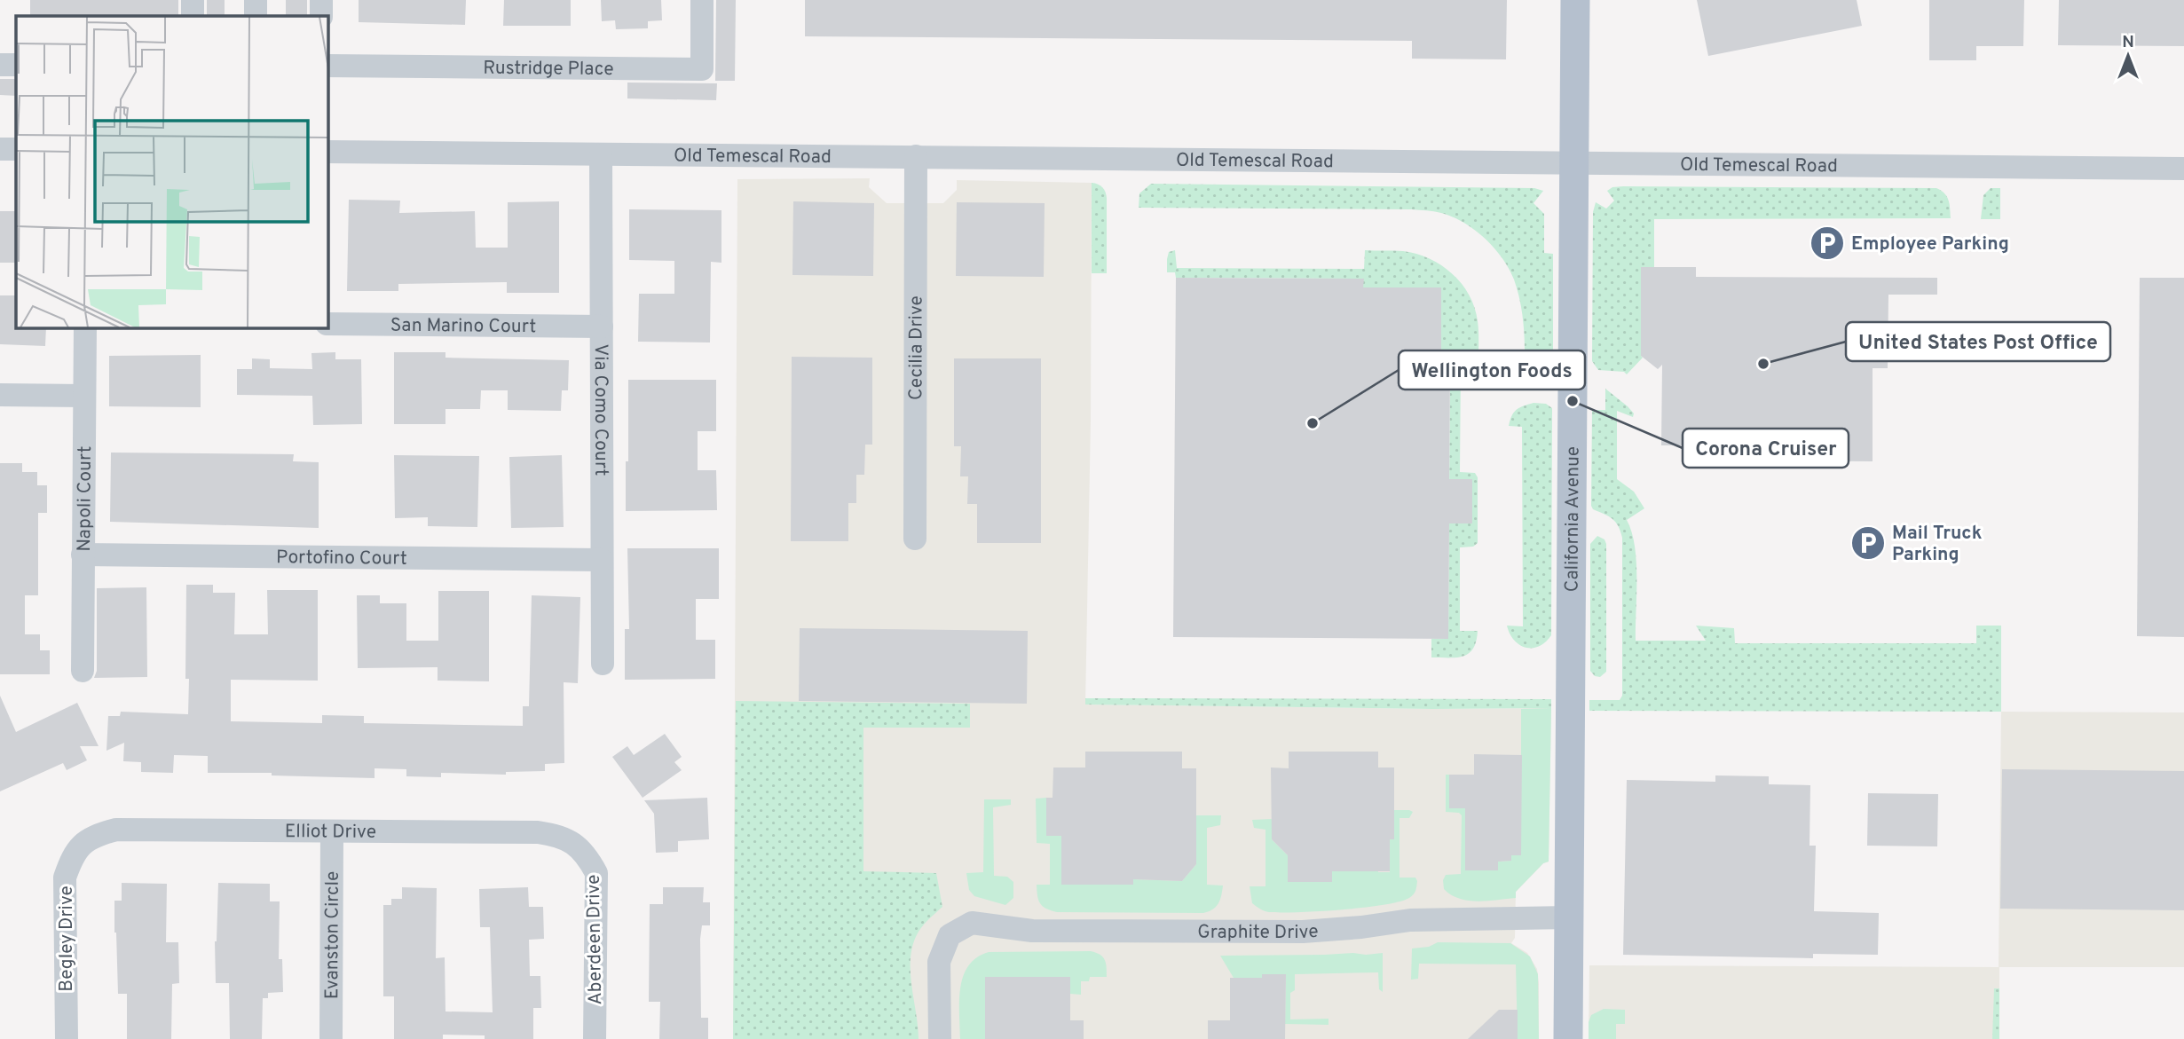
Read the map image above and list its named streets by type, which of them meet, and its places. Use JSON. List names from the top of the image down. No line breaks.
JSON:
{"streets":{"main road":["California Avenue"],"street":["Rustridge Place","Old Temescal Road","San Marino Court","Cecilia Drive","Via Como Court","Napoli Court","Portofino Court","Elliot Drive","Graphite Drive","Evanston Circle","Begley Drive","Aberdeen Drive"]},"crossings":[["Old Temescal Road","Cecilia Drive"],["Old Temescal Road","Via Como Court"],["Old Temescal Road","California Avenue"],["San Marino Court","Via Como Court"],["Via Como Court","Portofino Court"],["Napoli Court","Portofino Court"],["California Avenue","Graphite Drive"],["Elliot Drive","Evanston Circle"],["Elliot Drive","Begley Drive"],["Elliot Drive","Aberdeen Drive"]],"places":{"parking":["Employee Parking","Mail Truck Parking"],"other":["United States Post Office","Corona Cruiser","Wellington Foods"]},"north":"top"}
